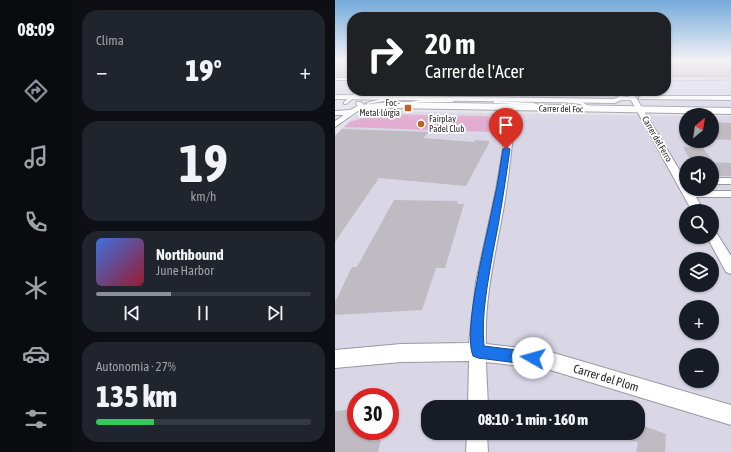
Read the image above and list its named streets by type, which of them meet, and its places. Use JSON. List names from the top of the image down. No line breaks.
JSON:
{"streets":{"street":["Carrer del Foc","Carrer del Ferro","Carrer del Plom"]},"crossings":[["Carrer del Foc","Carrer del Ferro"]],"places":{"transit":["Foc - Metal·lúrgia"],"other":["Fairplay Padel Club"]},"north":"top right","page":{"tabs":"08:09","tile":["Clima",["19","km/h"],["Autonomía · 27%","135 km"]],"turn":["20 m","Carrer de l'Acer"],"heat":["−","19°","+"],"map_buttons":["+","−"],"song":["Northbound","June Harbor"],"limit":"30","trip":"08:10 · 1 min · 160 m"}}
